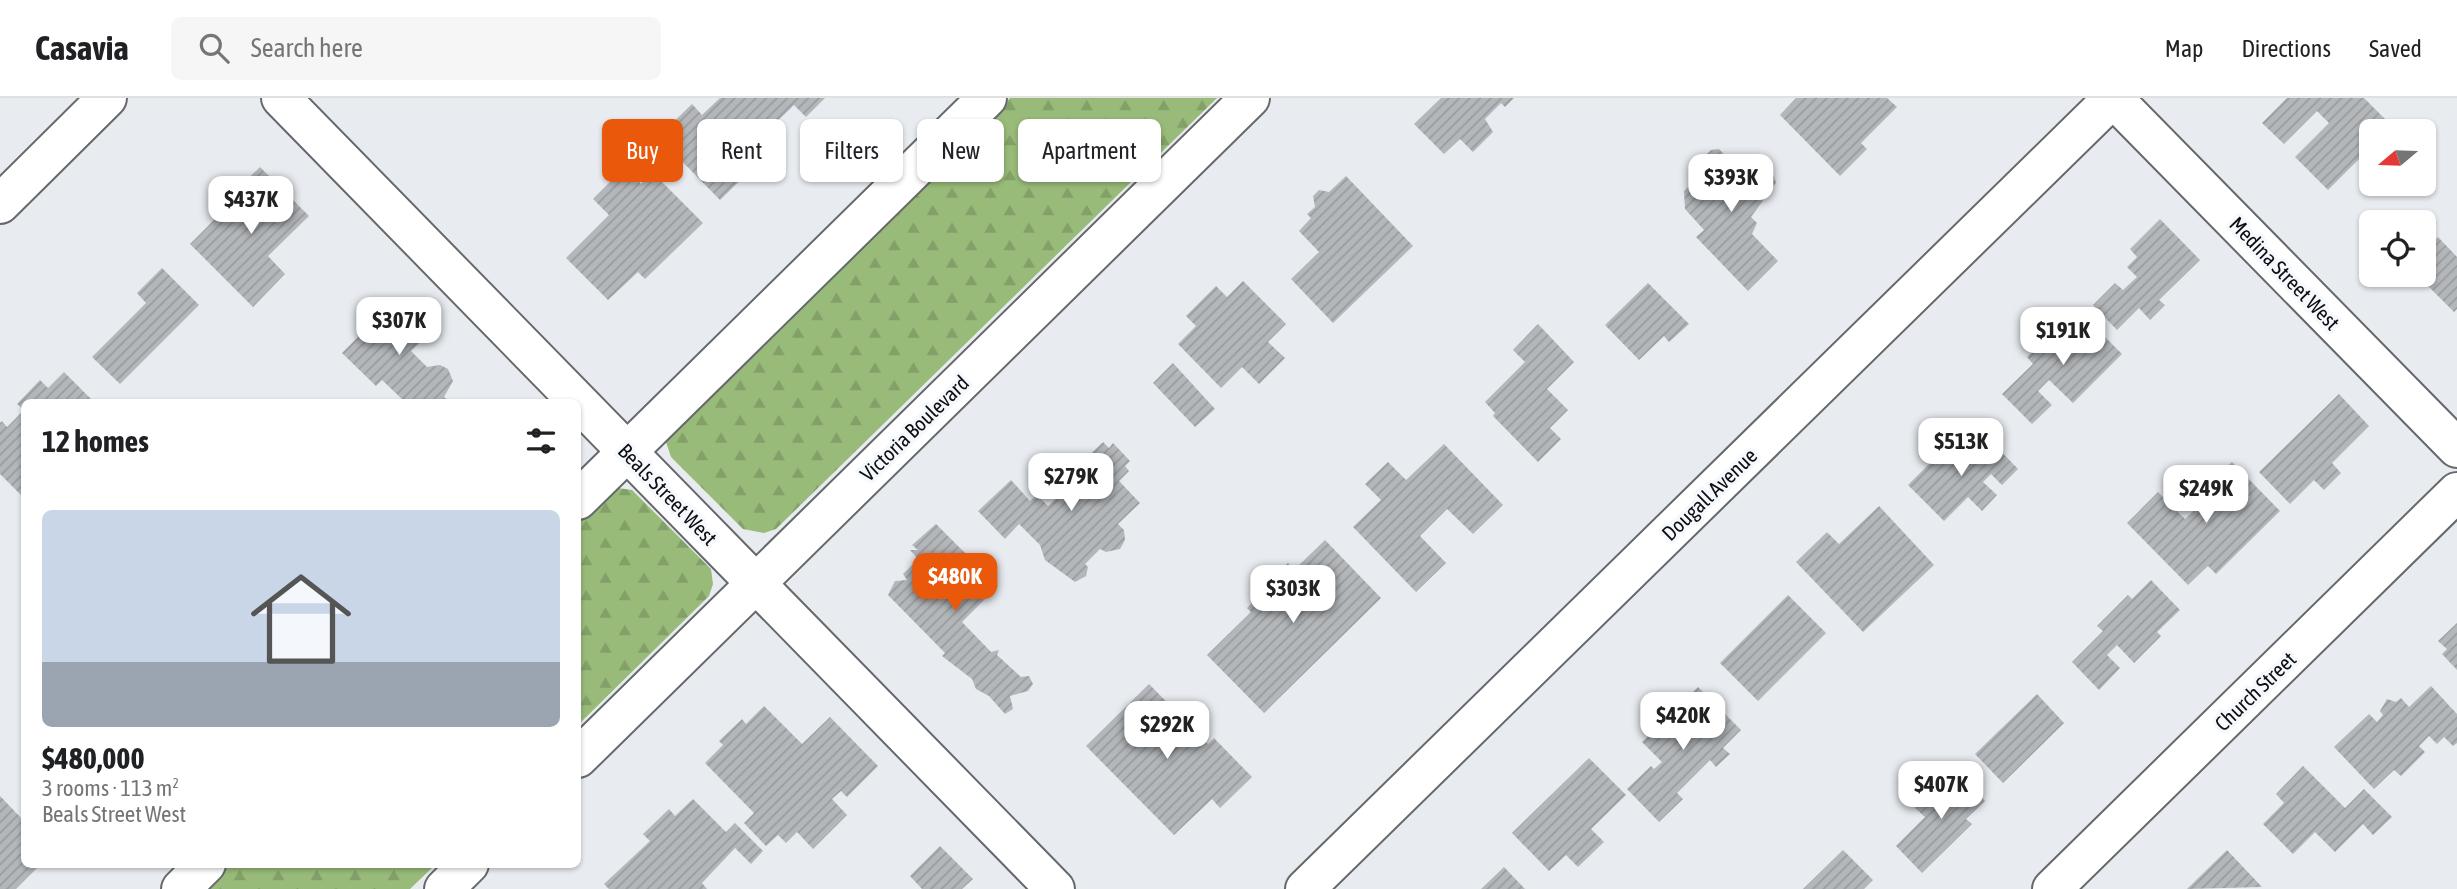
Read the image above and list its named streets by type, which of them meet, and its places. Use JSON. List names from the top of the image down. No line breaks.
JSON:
{"streets":{"street":["Medina Street West","Victoria Boulevard","Beals Street West","Dougall Avenue","Church Street"]},"crossings":[["Medina Street West","Dougall Avenue"],["Victoria Boulevard","Beals Street West"]],"north":"left","page":{"header":"Casavia","search":"Search here","nav":["Map","Directions","Saved"],"chip":["Buy","Rent","Filters","New","Apartment"],"price":["$393K","$437K","$307K","$191K","$513K","$279K","$249K","$480K","$303K","$420K","$292K","$407K"],"heading":"12 homes","list":[{"name":"$480,000","note":"3 rooms · 113 m² · Beals Street West"}]}}
